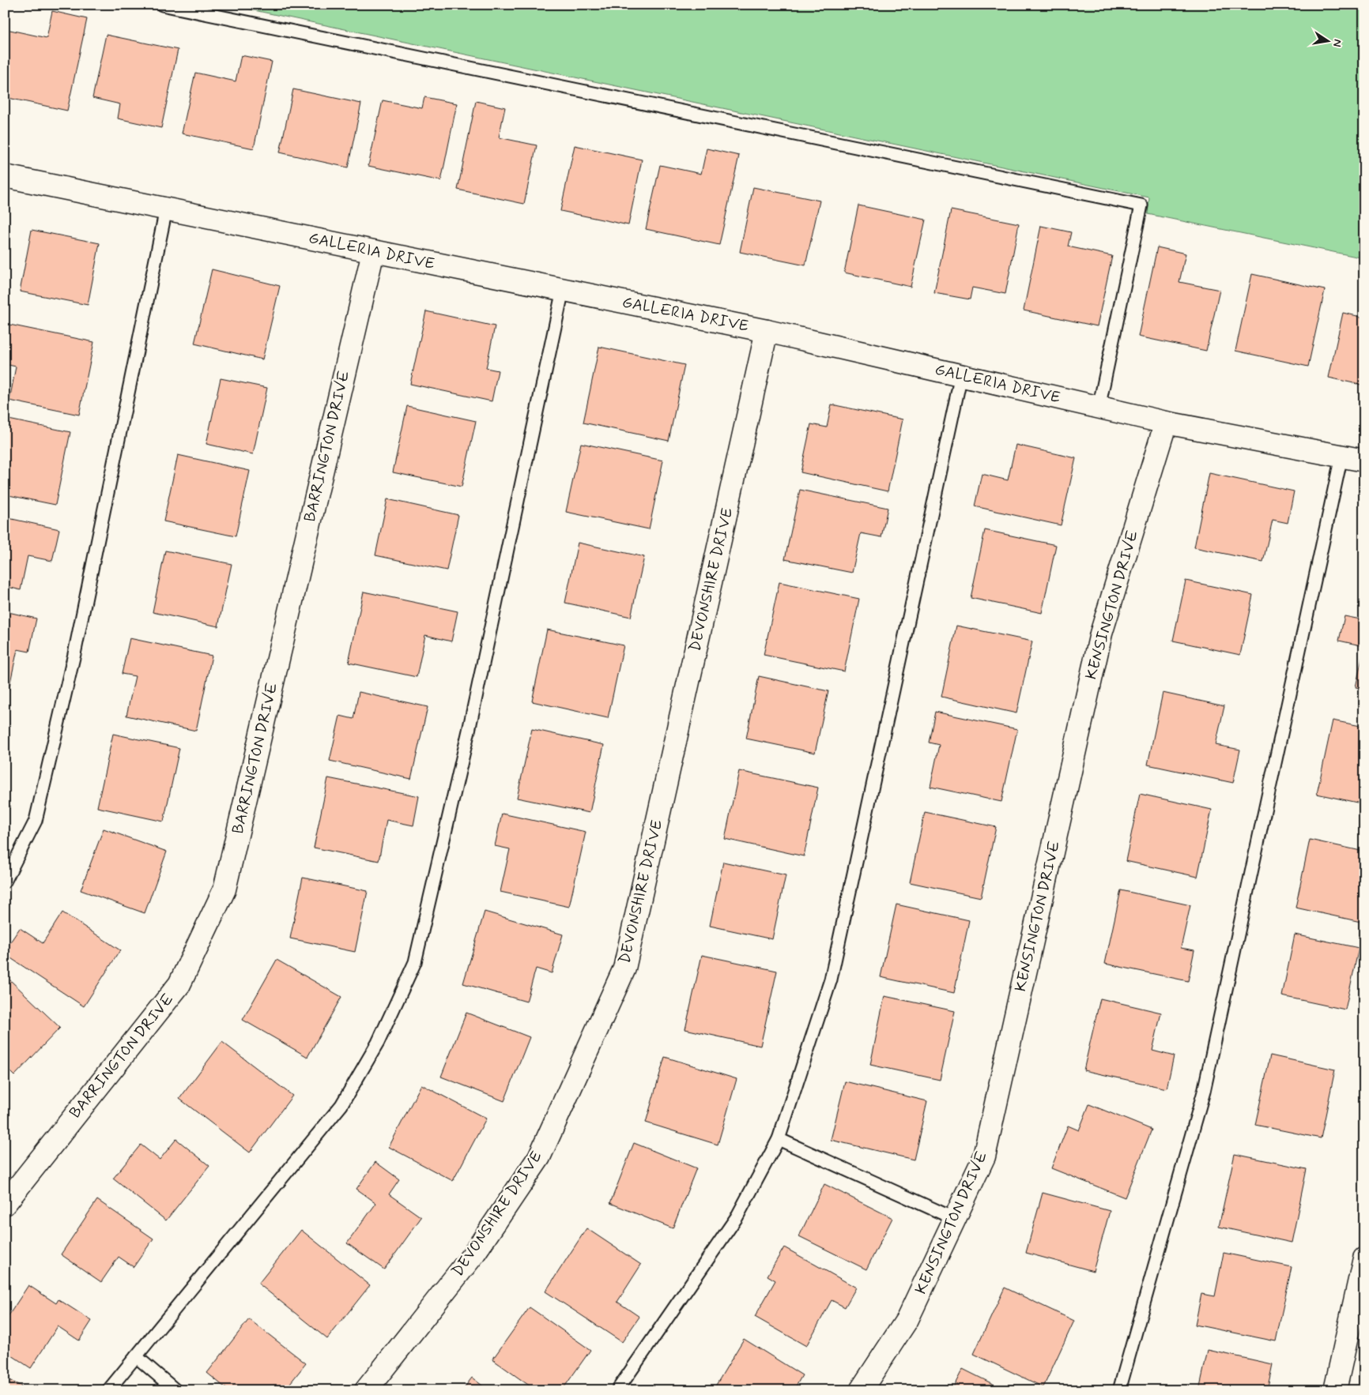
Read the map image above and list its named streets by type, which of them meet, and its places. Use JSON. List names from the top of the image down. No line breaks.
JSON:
{"streets":{"street":["GALLERIA DRIVE","BARRINGTON DRIVE","DEVONSHIRE DRIVE","KENSINGTON DRIVE"]},"crossings":[["GALLERIA DRIVE","BARRINGTON DRIVE"],["GALLERIA DRIVE","DEVONSHIRE DRIVE"],["GALLERIA DRIVE","KENSINGTON DRIVE"]],"north":"right"}
